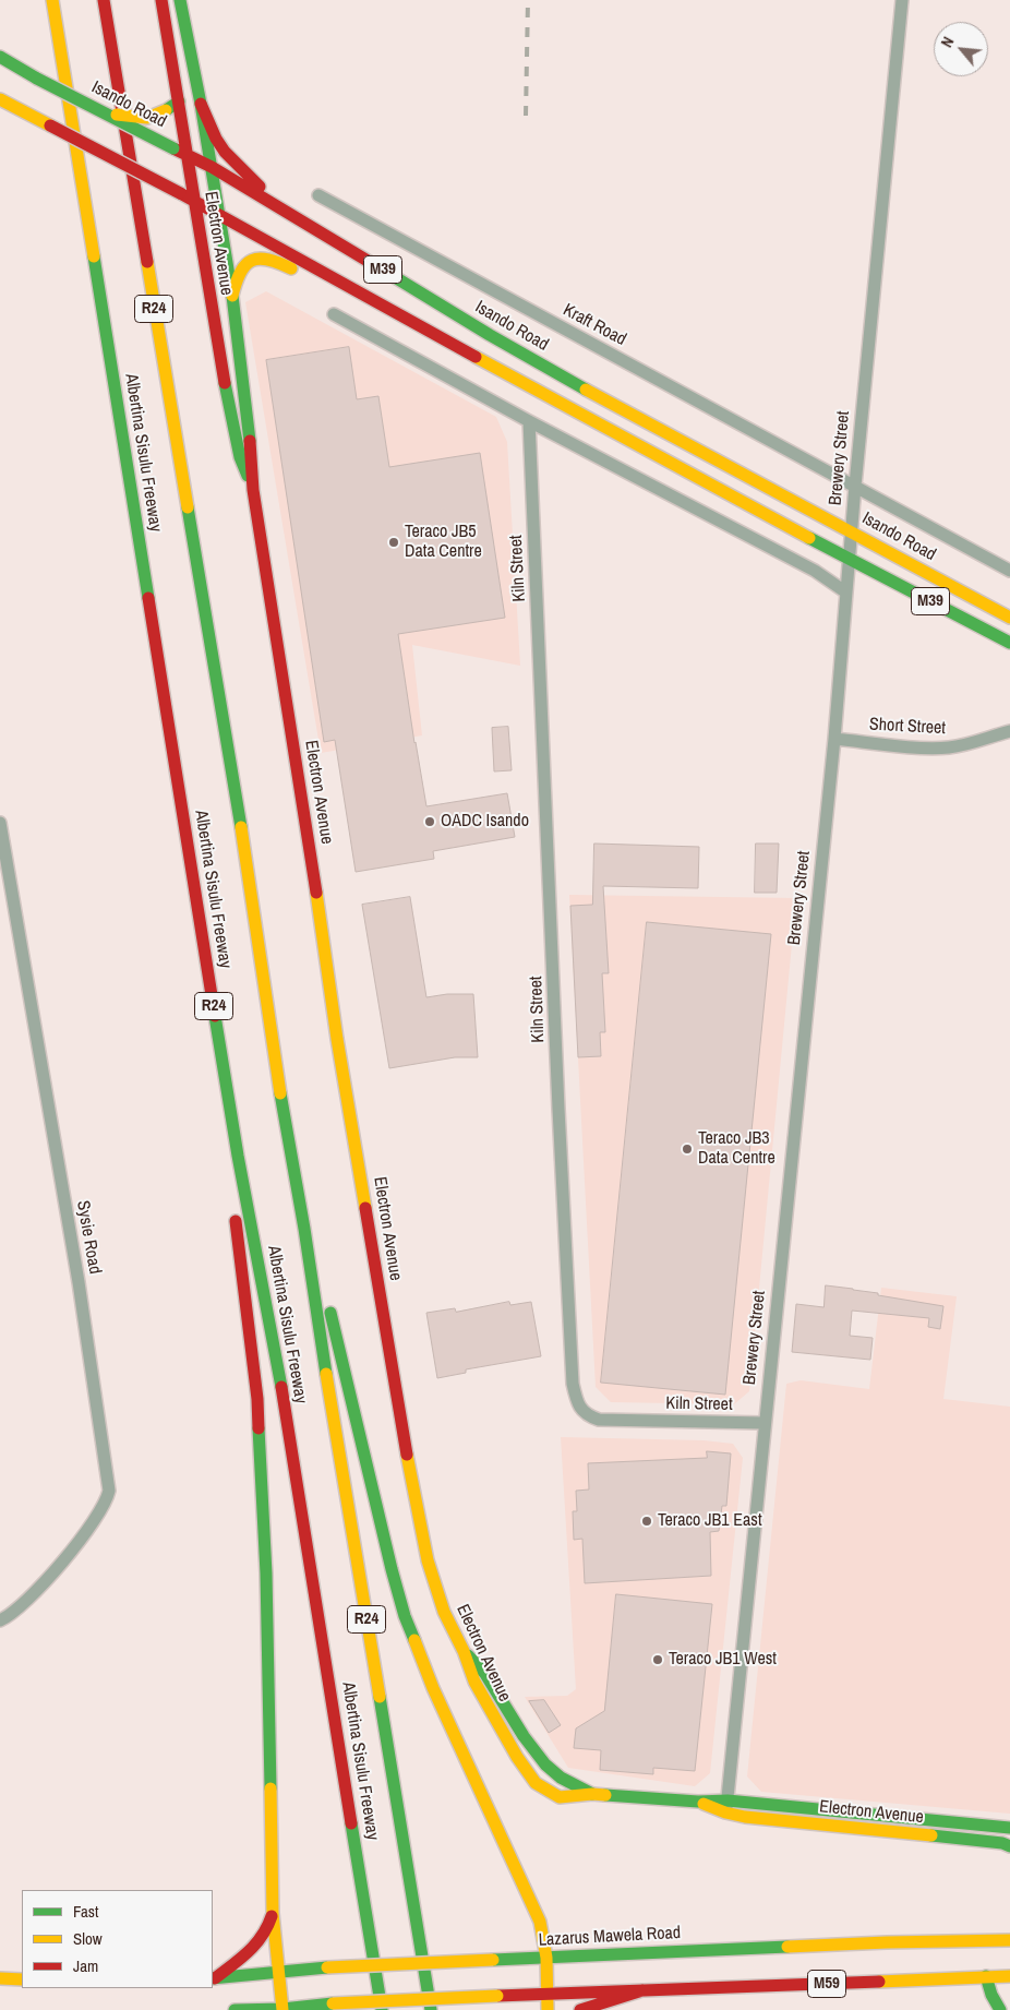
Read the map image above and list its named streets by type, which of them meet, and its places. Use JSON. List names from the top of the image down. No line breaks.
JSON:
{"streets":{"main road":["Isando Road","Electron Avenue","M39","R24","Albertina Sisulu Freeway","Lazarus Mawela Road","M59"],"street":["Kraft Road","Brewery Street","Kiln Street","Short Street","Sysie Road"]},"crossings":[["Isando Road","Electron Avenue"],["Isando Road","Kraft Road"],["Isando Road","Brewery Street"],["Electron Avenue","M39"],["Electron Avenue","Brewery Street"],["M39","Brewery Street"],["Kraft Road","Brewery Street"],["Brewery Street","Kiln Street"],["Brewery Street","Short Street"]],"places":["Teraco JB5 Data Centre","OADC Isando","Teraco JB3 Data Centre","Teraco JB1 East","Teraco JB1 West"],"legend":["Fast","Slow","Jam"],"north":"top left"}
